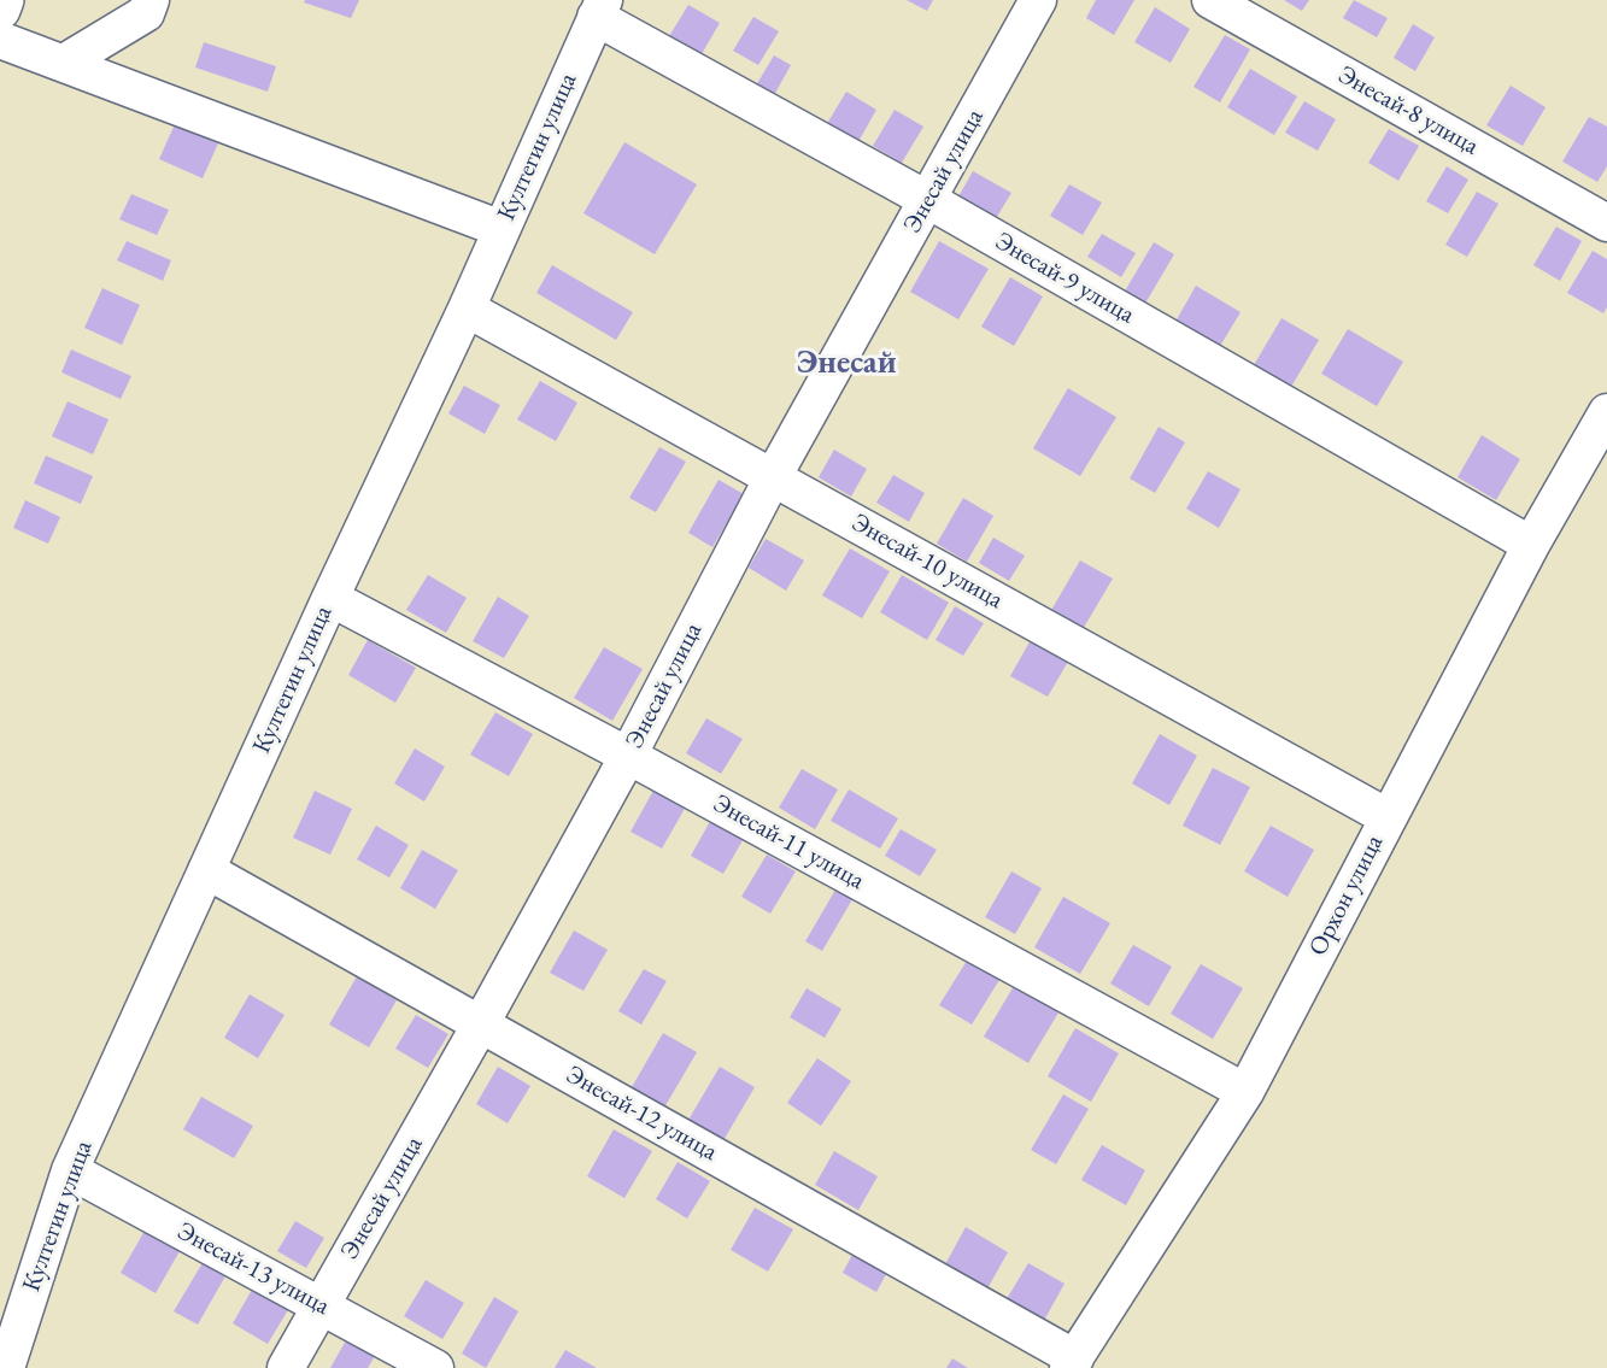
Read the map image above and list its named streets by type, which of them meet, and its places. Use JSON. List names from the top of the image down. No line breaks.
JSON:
{"streets":{"street":["Энесай-8 улица","Култегин улица","Энесай улица","Энесай-9 улица","Энесай-10 улица","Энесай-11 улица","Орхон улица","Энесай-12 улица","Энесай-13 улица"]},"crossings":[["Култегин улица","Энесай-9 улица"],["Култегин улица","Энесай-10 улица"],["Култегин улица","Энесай-11 улица"],["Култегин улица","Энесай-12 улица"],["Култегин улица","Энесай-13 улица"],["Энесай улица","Энесай-9 улица"],["Энесай улица","Энесай-10 улица"],["Энесай улица","Энесай-11 улица"],["Энесай улица","Энесай-12 улица"],["Энесай улица","Энесай-13 улица"],["Энесай-9 улица","Орхон улица"],["Энесай-10 улица","Орхон улица"],["Энесай-11 улица","Орхон улица"],["Орхон улица","Энесай-12 улица"]],"districts":["Энесай"]}
